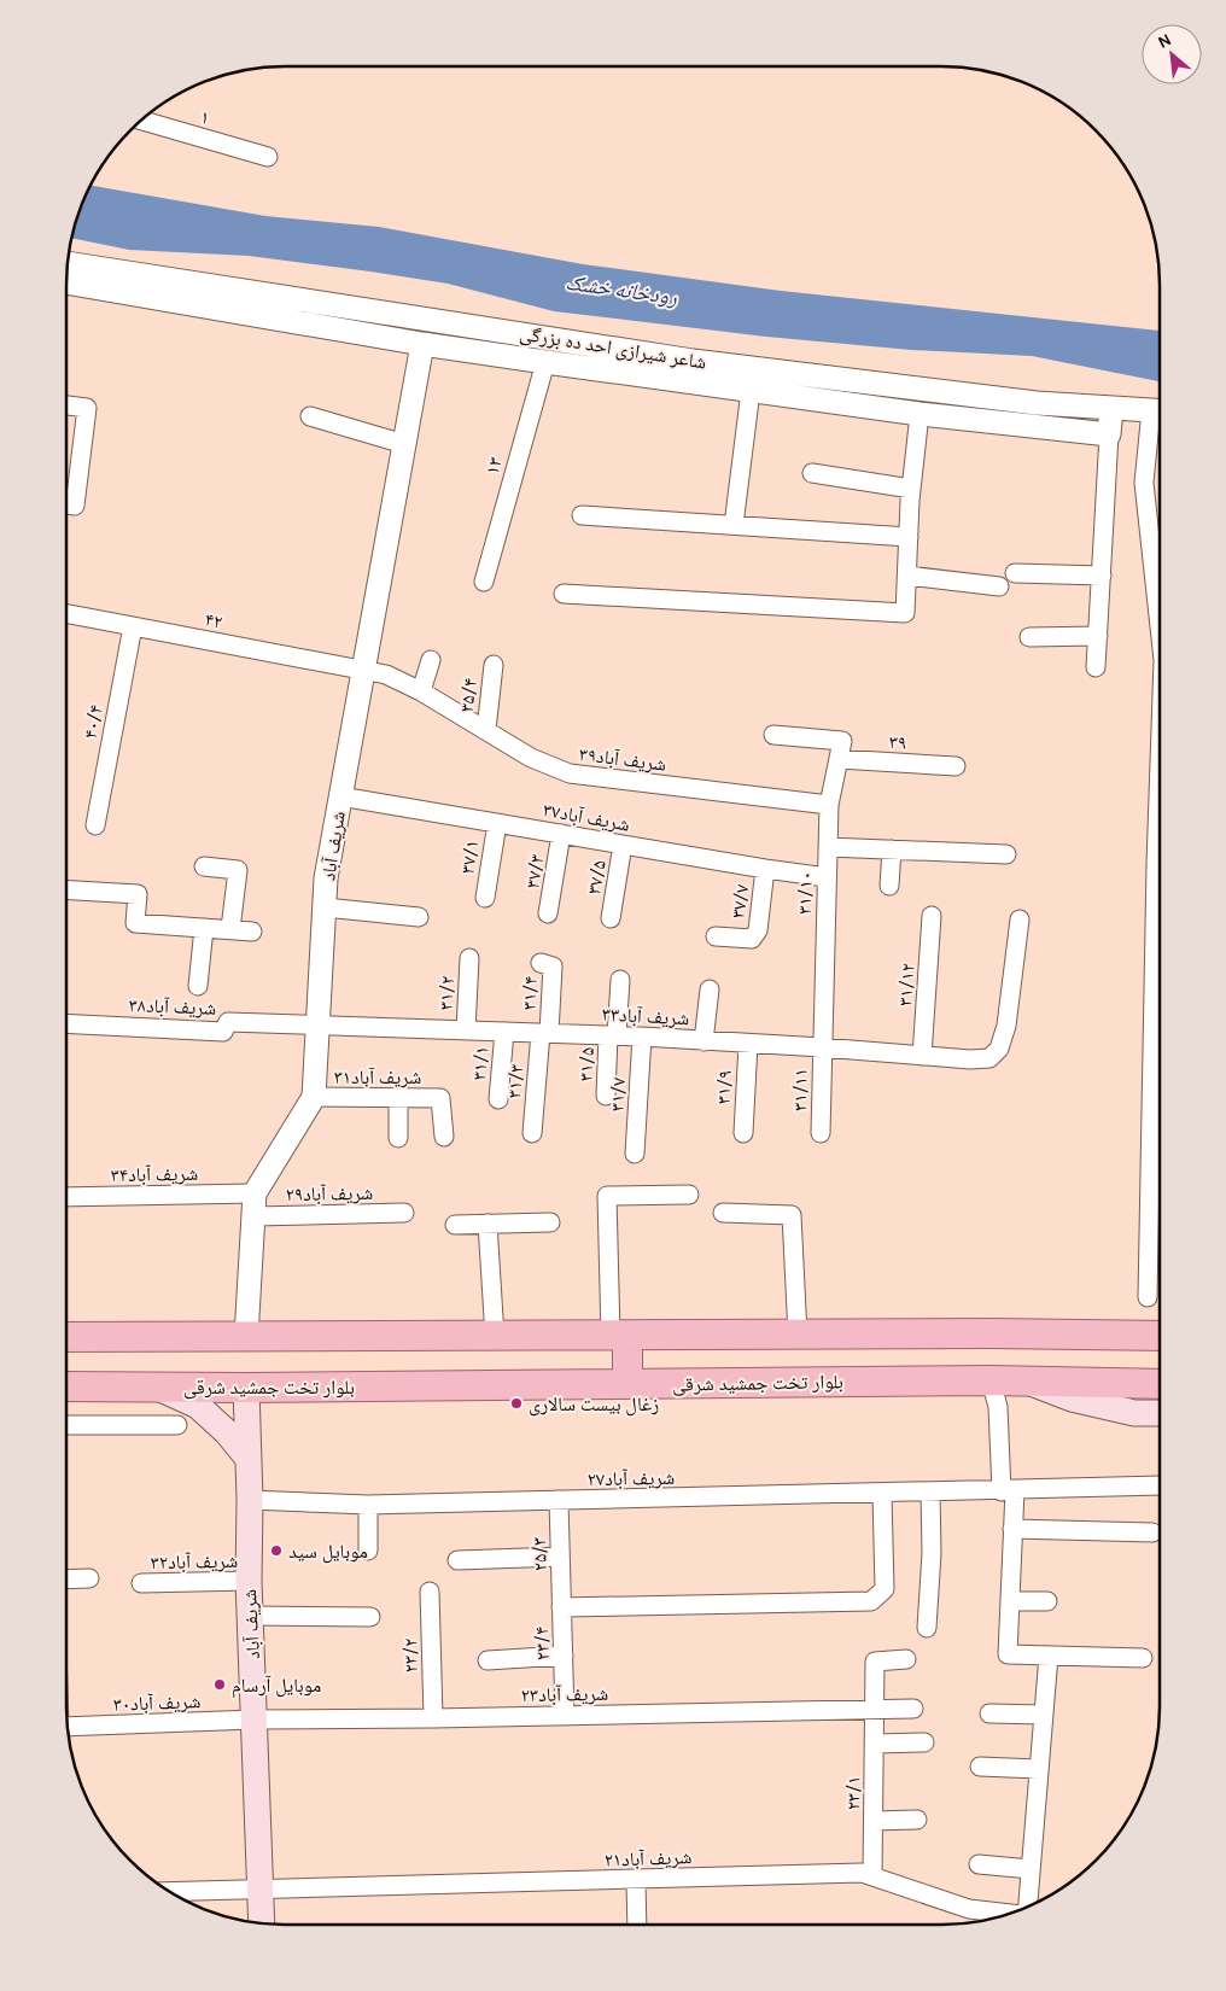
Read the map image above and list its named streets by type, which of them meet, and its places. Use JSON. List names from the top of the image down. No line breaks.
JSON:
{"streets":{"main road":["شریف آباد","بلوار تخت جمشید شرقی"],"street":["۱","شاعر شیرازی احد ده بزرگی","۱۳","۴۲","۳۵/۴","۴۰/۴","۳۹","شریف آباد۳۹","شریف آباد۳۷","۳۷/۱","۳۷/۳","۳۷/۵","۳۱/۱۰","۳۷/۷","۳۱/۱۲","۳۱/۲","۳۱/۴","شریف آباد۳۸","شریف آباد۳۳","۳۱/۱","۳۱/۵","شریف آباد۳۱","۳۱/۳","۳۱/۹","۳۱/۱۱","۳۱/۷","شریف آباد۳۴","شریف آباد۲۹","شریف آباد۲۷","۲۵/۳","شریف آباد۳۲","۲۳/۴","۲۳/۲","شریف آباد۲۳","شریف آباد۳۰","۲۳/۱","شریف آباد۲۱"]},"crossings":[["۴۲","۴۰/۴"],["۴۲","شریف آباد۳۹"],["۴۲","شریف آباد"],["۳۵/۴","شریف آباد۳۹"],["۳۹","۳۱/۱۰"],["شریف آباد۳۹","شریف آباد"],["شریف آباد۳۹","۳۱/۱۰"],["شریف آباد۳۷","شریف آباد"],["شریف آباد۳۷","۳۷/۱"],["شریف آباد۳۷","۳۷/۳"],["شریف آباد۳۷","۳۷/۵"],["شریف آباد۳۷","۳۱/۱۰"],["شریف آباد۳۷","۳۷/۷"],["شریف آباد","شریف آباد۳۸"],["شریف آباد","شریف آباد۳۳"],["شریف آباد","شریف آباد۳۱"],["شریف آباد","شریف آباد۳۴"],["شریف آباد","بلوار تخت جمشید شرقی"],["شریف آباد","شریف آباد۲۷"],["شریف آباد","شریف آباد۳۲"],["شریف آباد","شریف آباد۲۳"],["شریف آباد","شریف آباد۳۰"],["شریف آباد","شریف آباد۲۱"],["۳۱/۱۰","شریف آباد۳۳"],["۳۱/۱۰","۳۱/۱۱"],["۳۱/۱۲","شریف آباد۳۳"],["۳۱/۲","شریف آباد۳۳"],["۳۱/۴","شریف آباد۳۳"],["۳۱/۴","۳۱/۳"],["شریف آباد۳۸","شریف آباد۳۳"],["شریف آباد۳۳","۳۱/۱"],["شریف آباد۳۳","۳۱/۵"],["شریف آباد۳۳","۳۱/۳"],["شریف آباد۳۳","۳۱/۹"],["شریف آباد۳۳","۳۱/۱۱"],["شریف آباد۳۳","۳۱/۷"],["شریف آباد۲۷","۲۵/۳"],["۲۵/۳","۲۳/۴"],["۲۳/۴","شریف آباد۲۳"],["۲۳/۲","شریف آباد۲۳"],["شریف آباد۲۳","شریف آباد۳۰"],["شریف آباد۲۳","۲۳/۱"],["۲۳/۱","شریف آباد۲۱"]],"water":["رودخانه خشک"],"places":["زغال بیست سالاری","موبایل سید","موبایل آرسام"],"north":"top left"}
